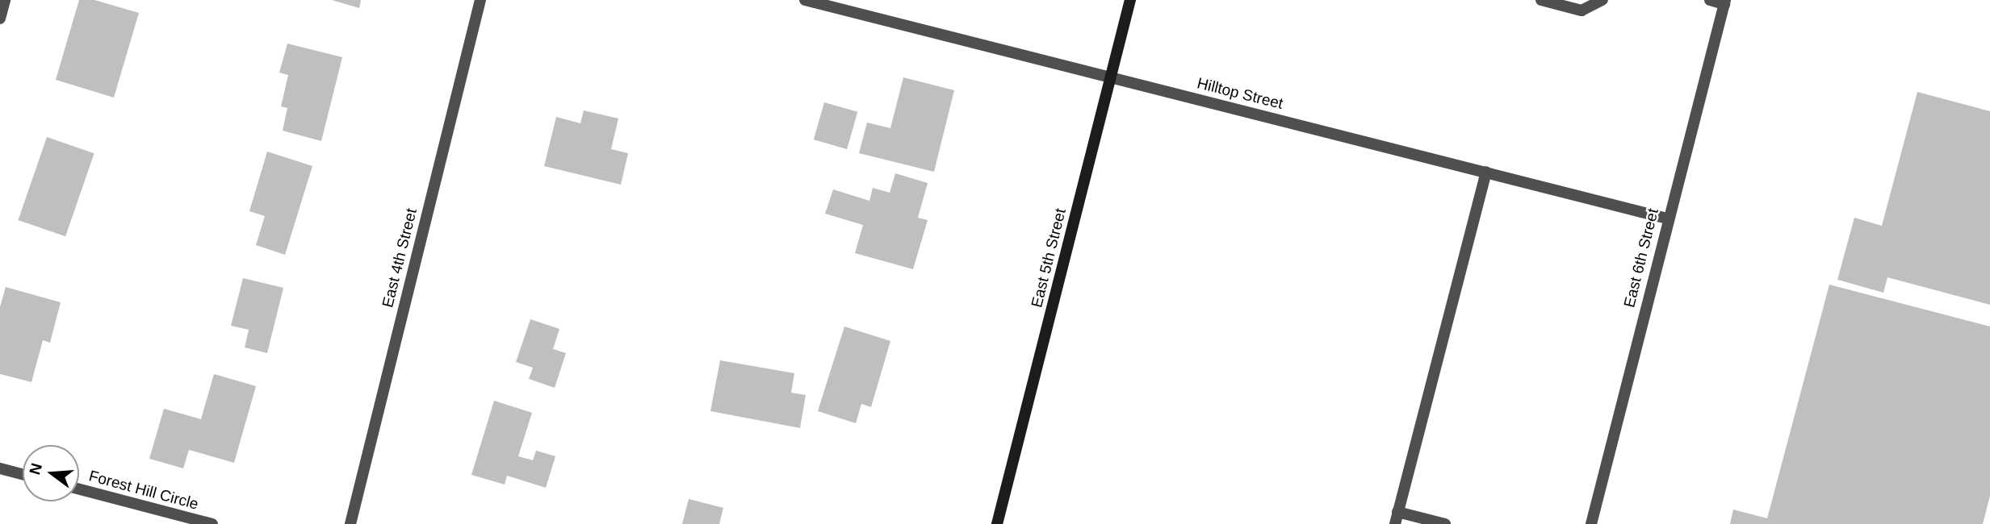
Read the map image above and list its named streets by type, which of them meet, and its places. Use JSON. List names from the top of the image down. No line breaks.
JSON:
{"streets":{"main road":["East 5th Street"],"street":["Hilltop Street","East 4th Street","East 6th Street","Forest Hill Circle"]},"crossings":[["Hilltop Street","East 5th Street"],["Hilltop Street","East 6th Street"]],"north":"left"}
